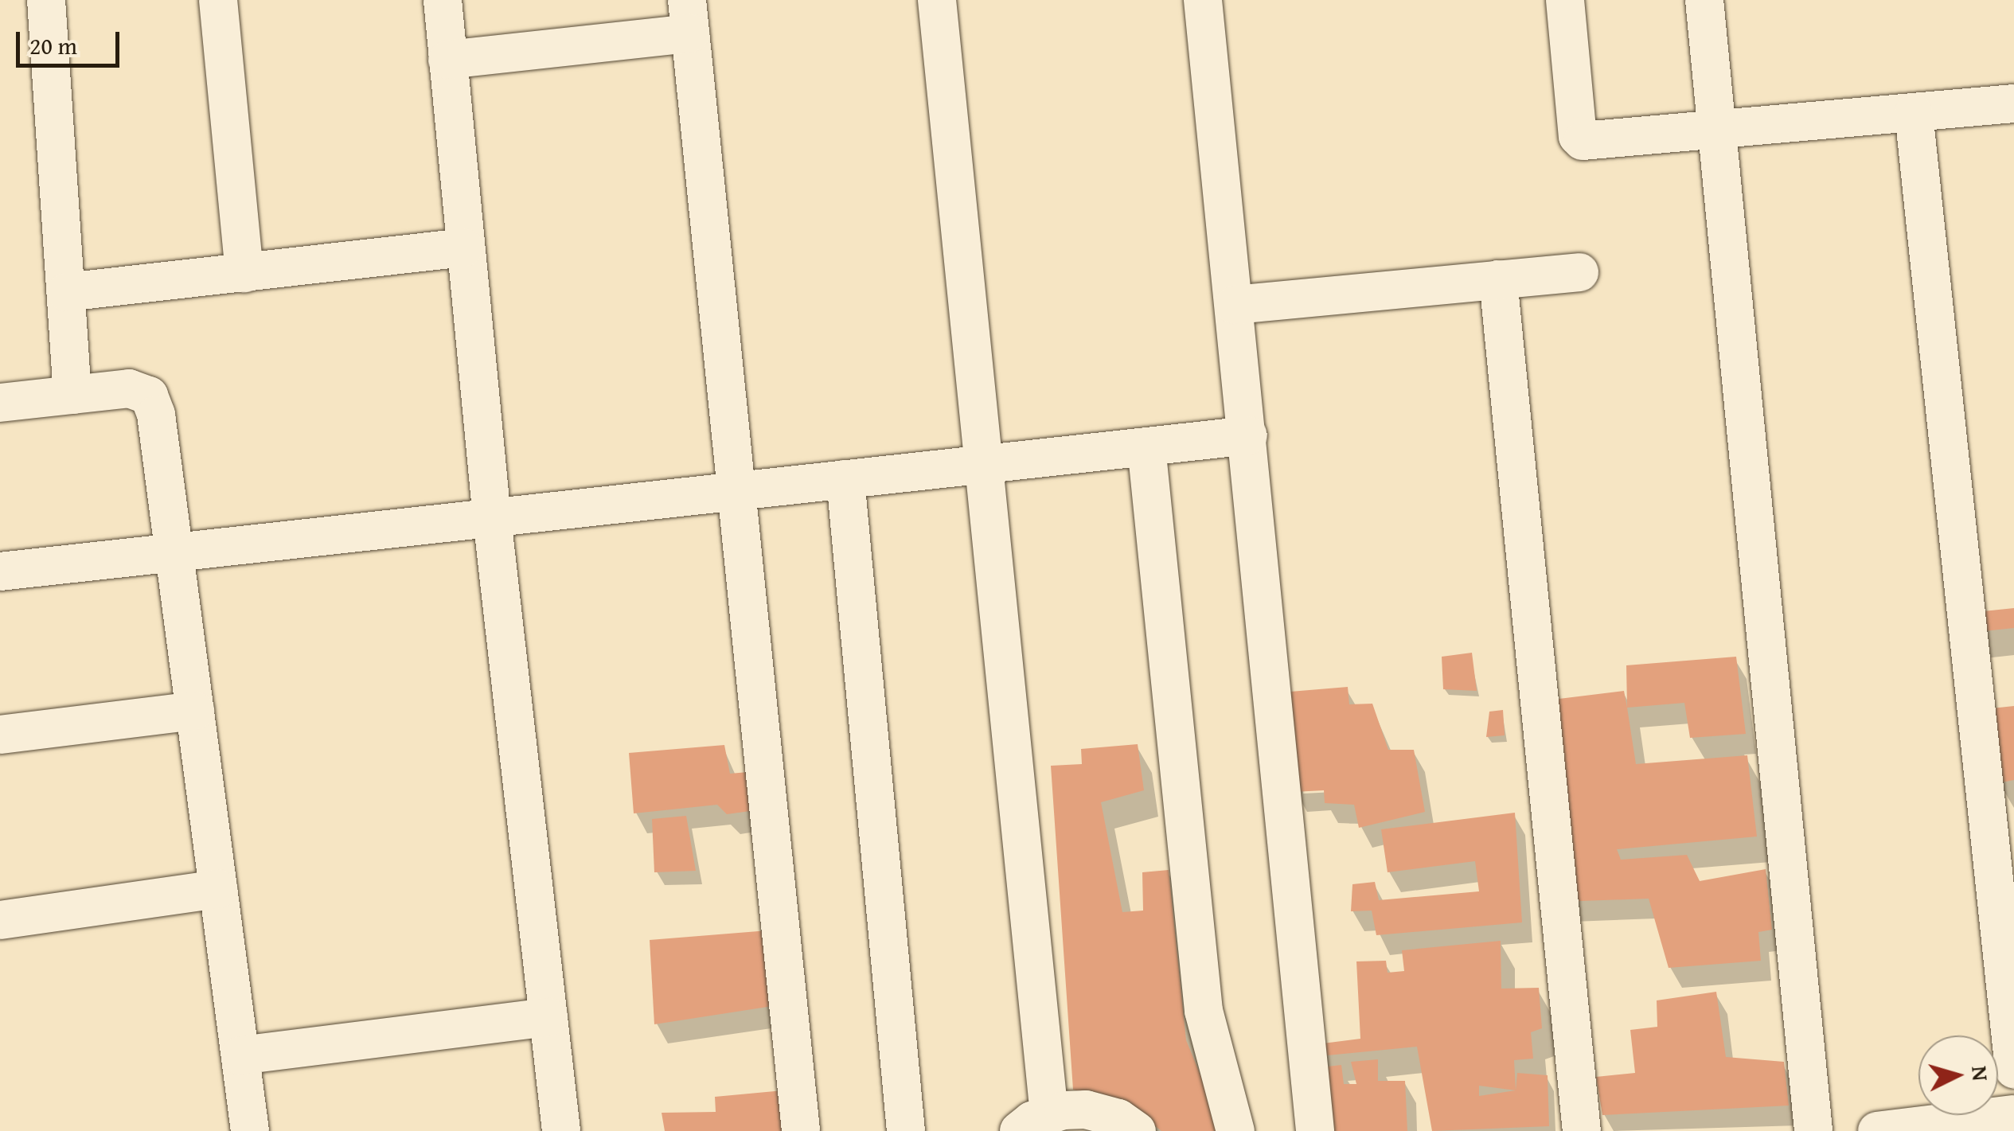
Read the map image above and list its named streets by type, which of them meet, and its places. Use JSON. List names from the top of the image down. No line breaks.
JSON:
{"scale_bar":"20 m","north":"right"}
